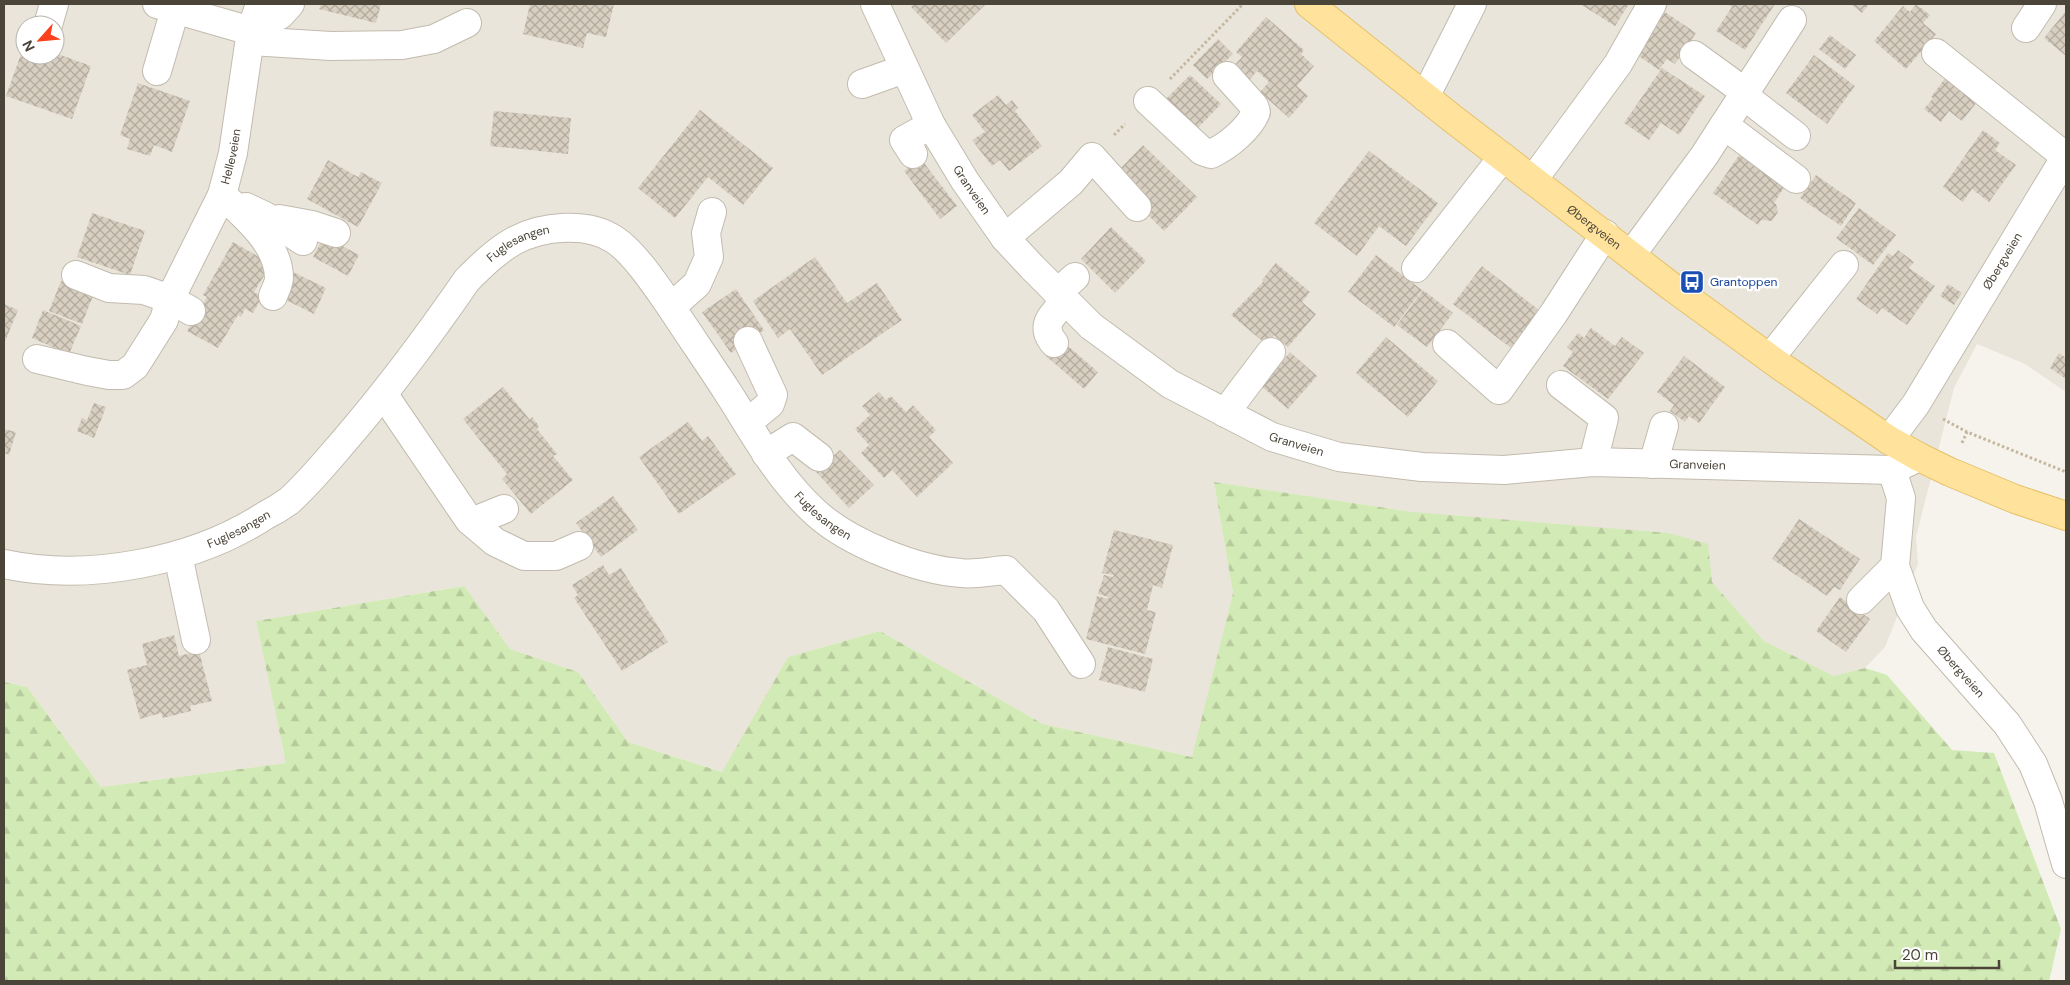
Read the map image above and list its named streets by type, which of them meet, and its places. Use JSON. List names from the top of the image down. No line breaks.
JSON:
{"streets":{"main road":["Øbergveien"],"street":["Helleveien","Granveien","Fuglesangen"]},"crossings":[["Granveien","Øbergveien"]],"places":{"bus stop":["Grantoppen"]},"scale_bar":"20 m","north":"bottom left"}
